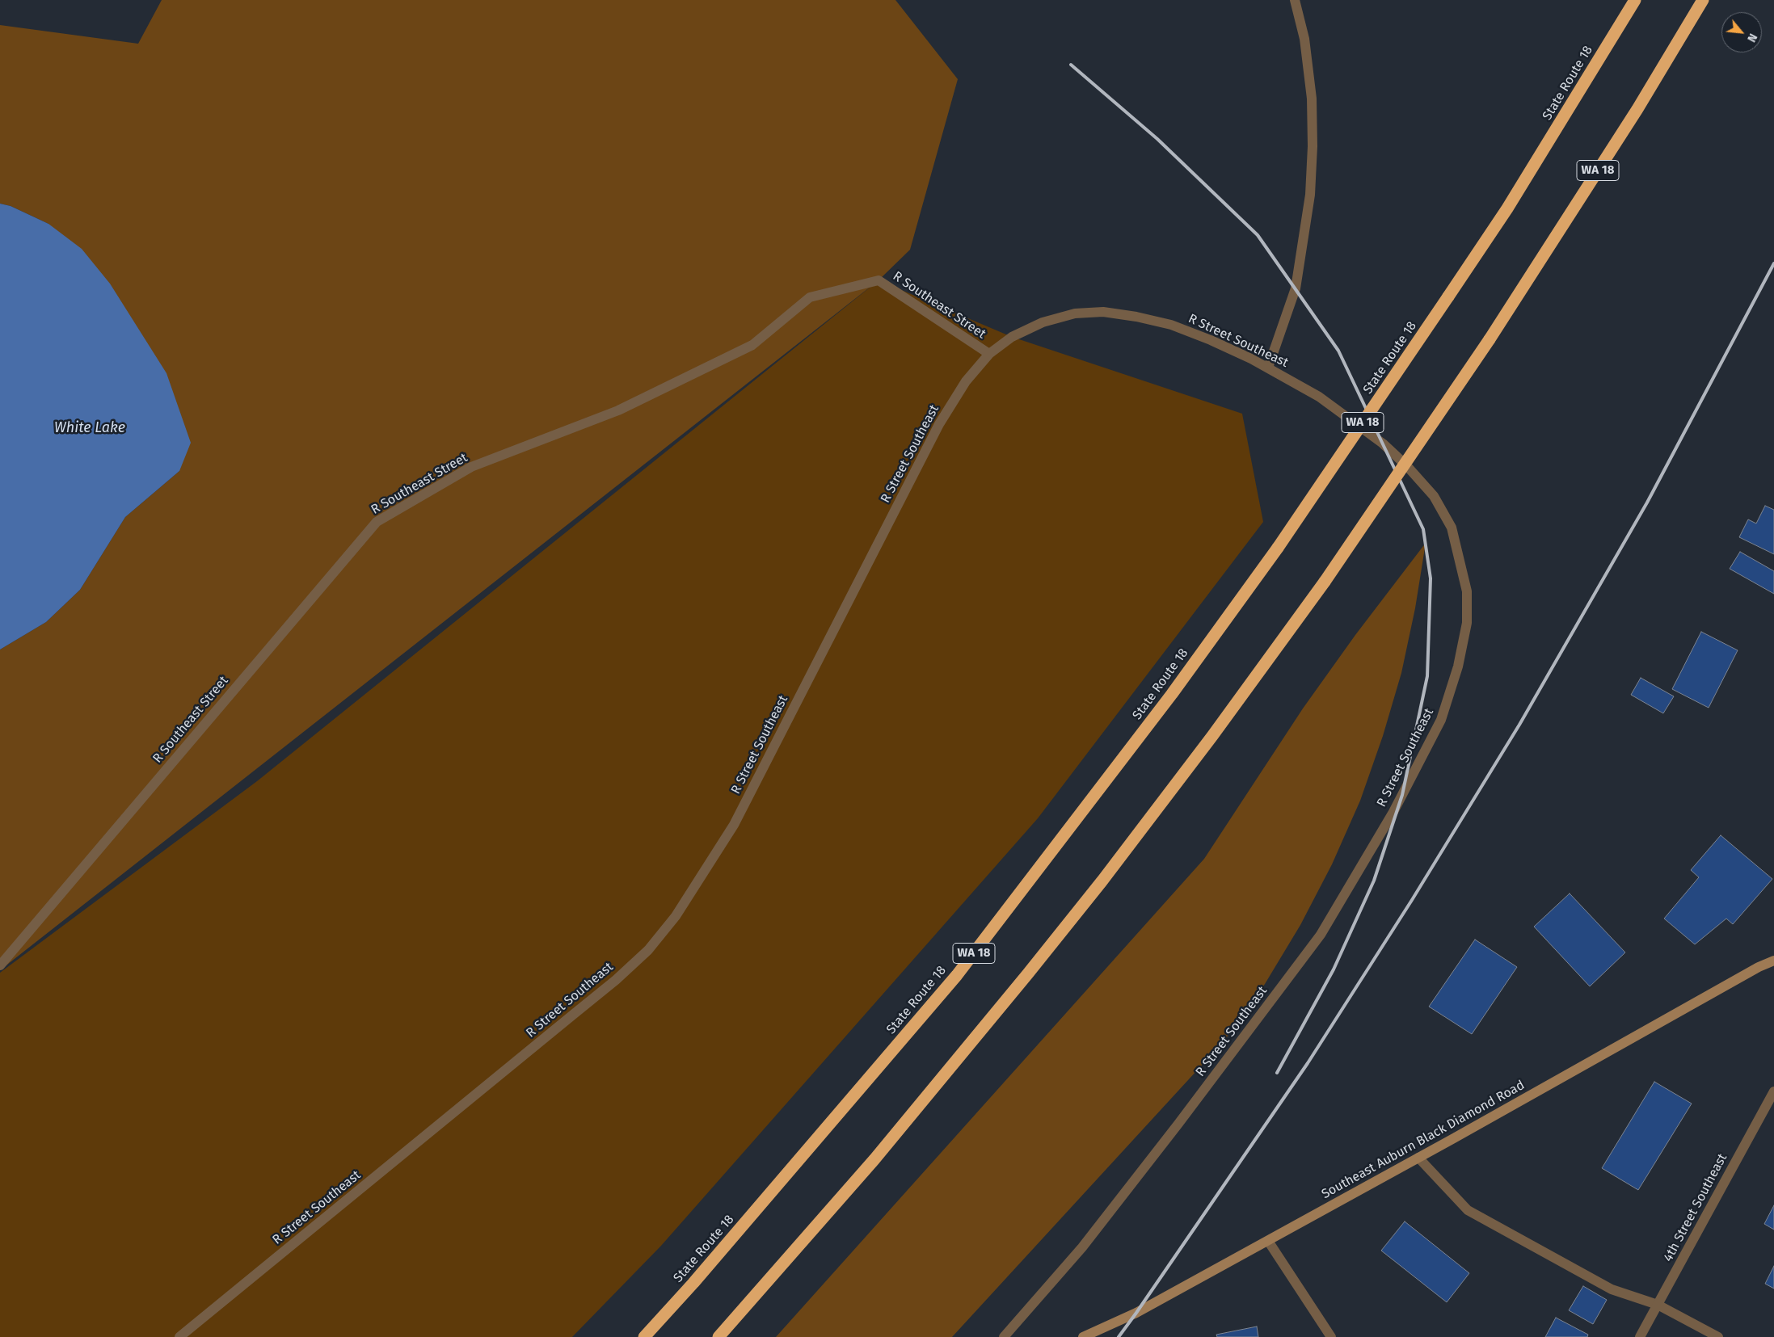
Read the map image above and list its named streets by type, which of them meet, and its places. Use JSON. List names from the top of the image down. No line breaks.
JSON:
{"streets":{"highway":["State Route 18","WA 18"],"main road":["Southeast Auburn Black Diamond Road"],"street":["R Southeast Street","R Street Southeast","4th Street Southeast"]},"crossings":[["R Southeast Street","R Street Southeast"]],"water":["White Lake"],"north":"bottom right"}
